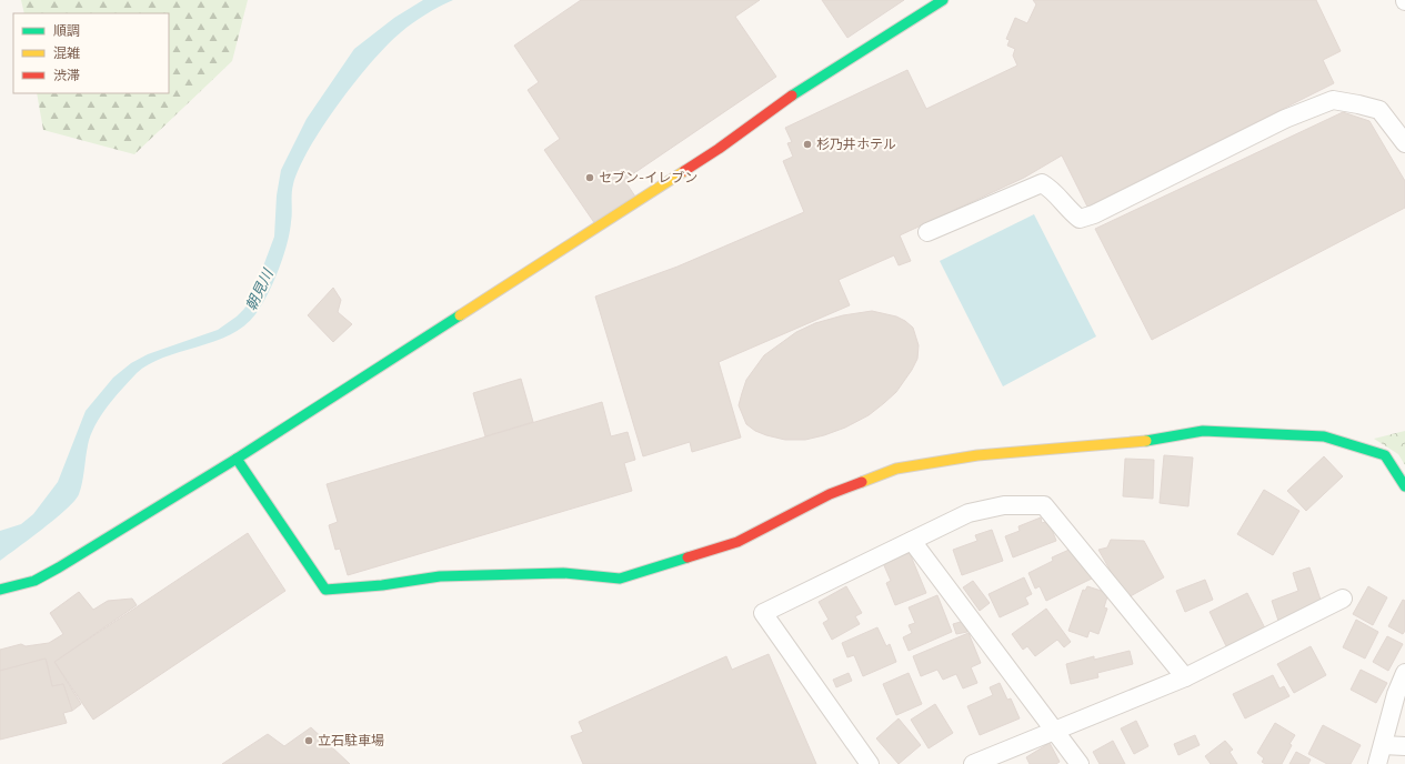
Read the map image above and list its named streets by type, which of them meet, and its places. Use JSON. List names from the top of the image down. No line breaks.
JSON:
{"water":["朝見川"],"places":["杉乃井ホテル","セブン-イレブン","立石駐車場"],"legend":["順調","混雑","渋滞"]}
